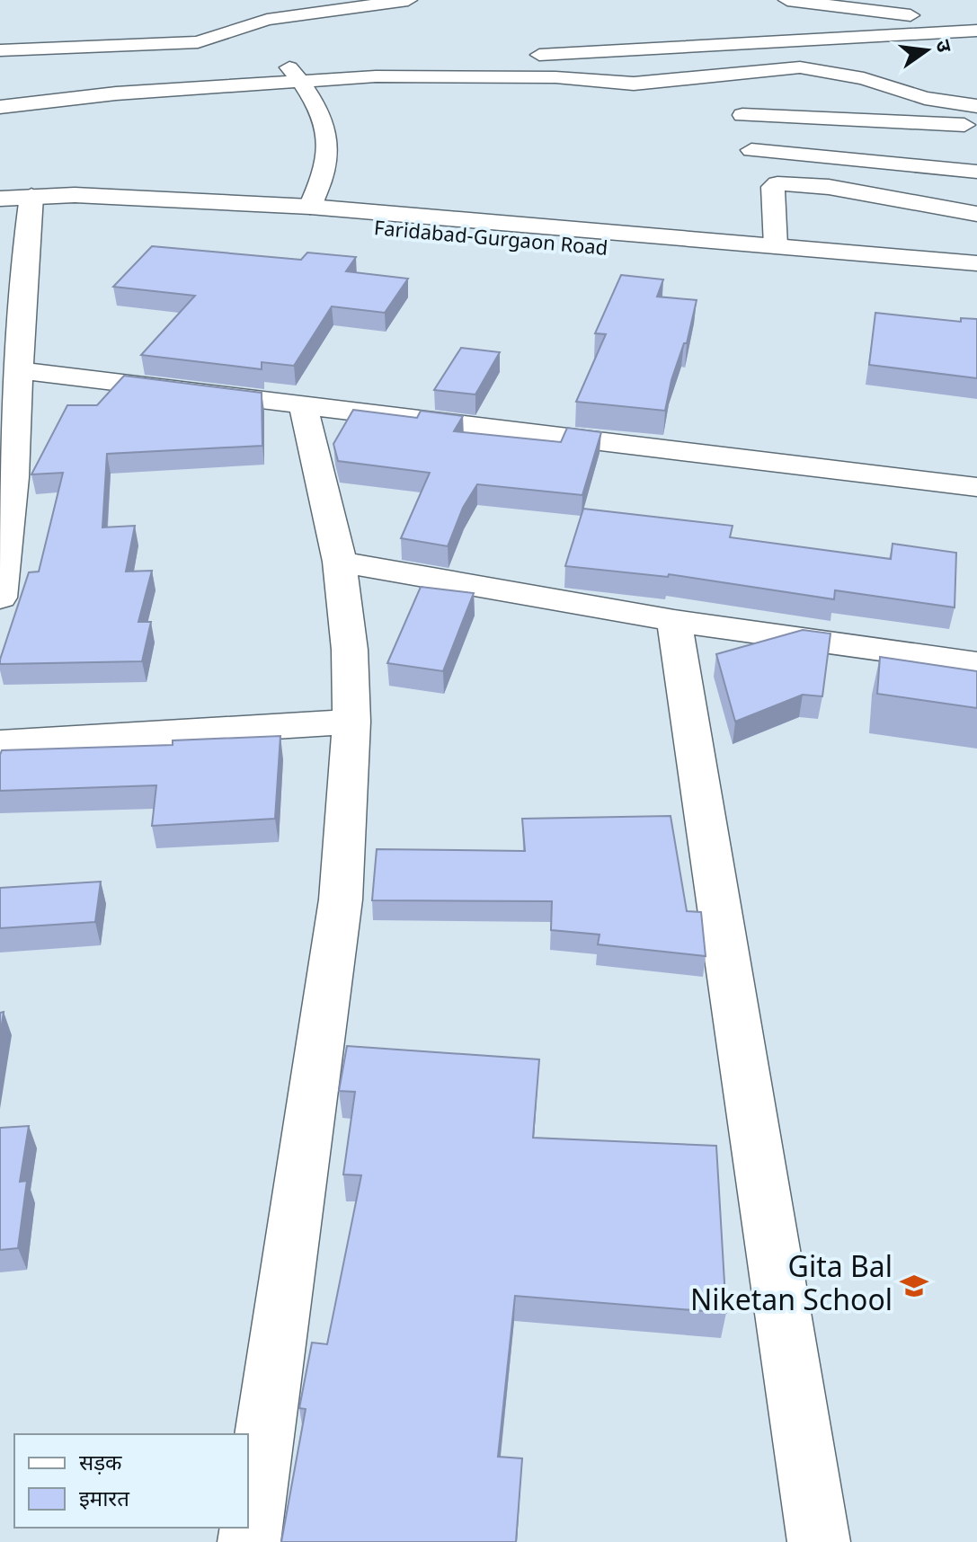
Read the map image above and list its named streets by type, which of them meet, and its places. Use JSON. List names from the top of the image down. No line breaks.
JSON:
{"streets":{"street":["Faridabad-Gurgaon Road"]},"places":{"school or university":["Gita Bal Niketan School"]},"legend":["सड़क","इमारत"],"north":"right"}
